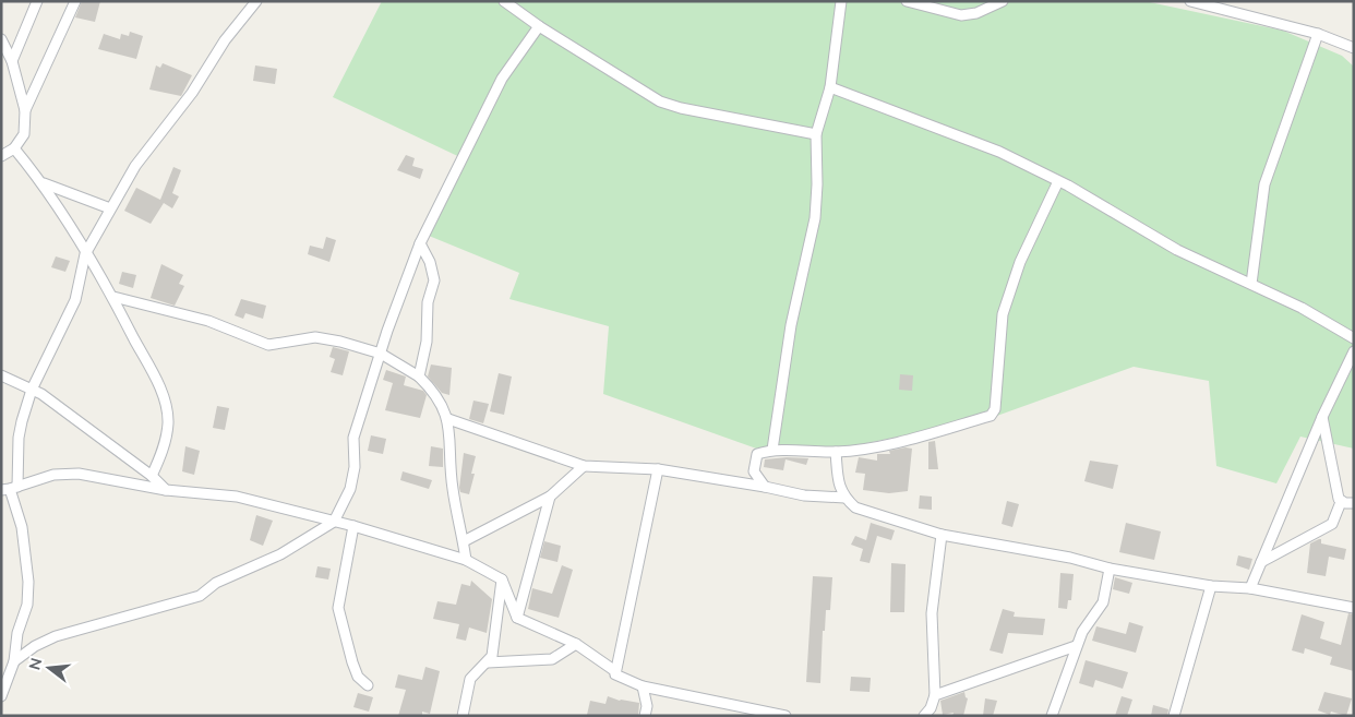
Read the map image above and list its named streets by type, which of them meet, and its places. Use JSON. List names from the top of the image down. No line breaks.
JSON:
{"north":"left"}
